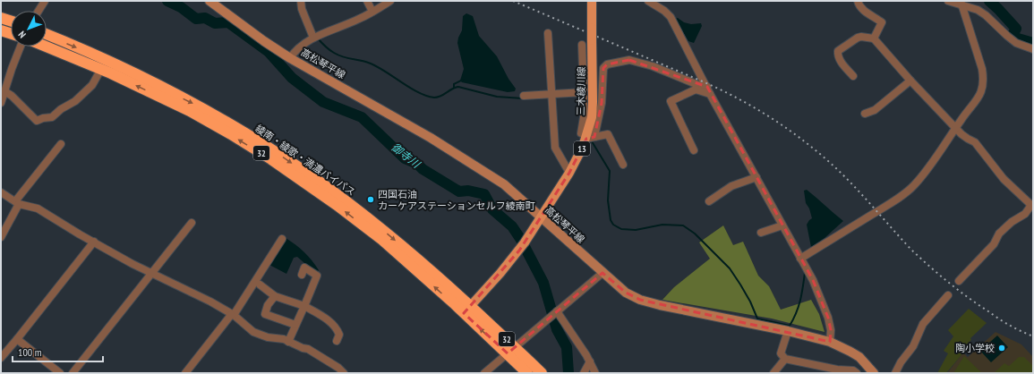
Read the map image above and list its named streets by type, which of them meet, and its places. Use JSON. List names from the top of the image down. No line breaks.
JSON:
{"streets":{"highway":["32","綾南・綾歌・満濃バイパス"],"main road":["高松琴平線","三木綾川線","13"]},"crossings":[["高松琴平線","三木綾川線"],["三木綾川線","綾南・綾歌・満濃バイパス"]],"water":["御寺川"],"places":["四国石油 カーケアステーションセルフ綾南町","陶小学校"],"scale_bar":"100 m","north":"bottom left"}
